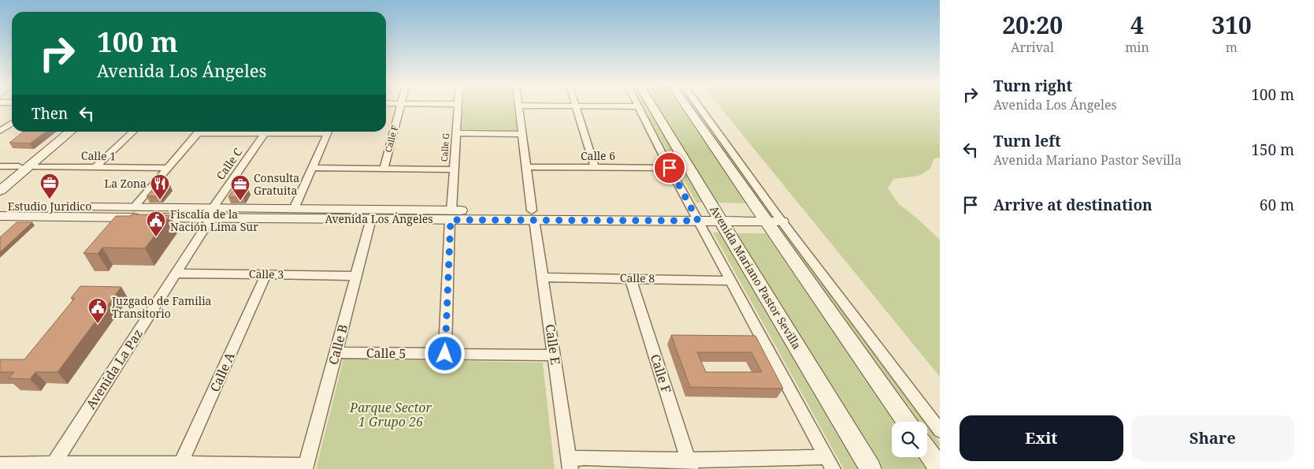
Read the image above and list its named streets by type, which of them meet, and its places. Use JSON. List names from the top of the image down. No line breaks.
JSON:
{"streets":{"street":["Calle F","Calle G","Calle 1","Calle 6","Calle C","Avenida Los Ángeles","Calle 3","Avenida Mariano Pastor Sevilla","Calle 8","Calle B","Calle E","Calle 5","Avenida La Paz","Calle A"]},"crossings":[["Calle F","Calle 8"],["Calle G","Avenida Los Ángeles"],["Calle G","Calle 5"],["Calle 6","Avenida Mariano Pastor Sevilla"],["Calle 6","Calle E"],["Calle C","Avenida Los Ángeles"],["Calle C","Avenida La Paz"],["Avenida Los Ángeles","Avenida Mariano Pastor Sevilla"],["Avenida Los Ángeles","Calle B"],["Avenida Los Ángeles","Calle E"],["Avenida Los Ángeles","Avenida La Paz"],["Calle 3","Calle B"],["Calle 3","Avenida La Paz"],["Calle 3","Calle A"],["Avenida Mariano Pastor Sevilla","Calle 8"],["Calle 8","Calle E"],["Calle B","Calle 5"],["Calle E","Calle 5"]],"parks":["Parque Sector 1 Grupo 26"],"places":{"office":["Estudio Juridico","Consulta Gratuita"],"restaurant":["La Zona"],"public building":["Fiscalía de la Nación Lima Sur","Juzgado de Familia Transitorio"]},"page":{"eta":["20:20","Arrival","4","min","310","m"],"turn":["100 m","Avenida Los Ángeles"],"list":[{"name":"Turn right","note":"Avenida Los Ángeles","value":"100 m"},{"name":"Turn left","note":"Avenida Mariano Pastor Sevilla","value":"150 m"},{"name":"Arrive at destination","value":"60 m"}],"then":"Then","buttons":["Exit","Share"]}}
